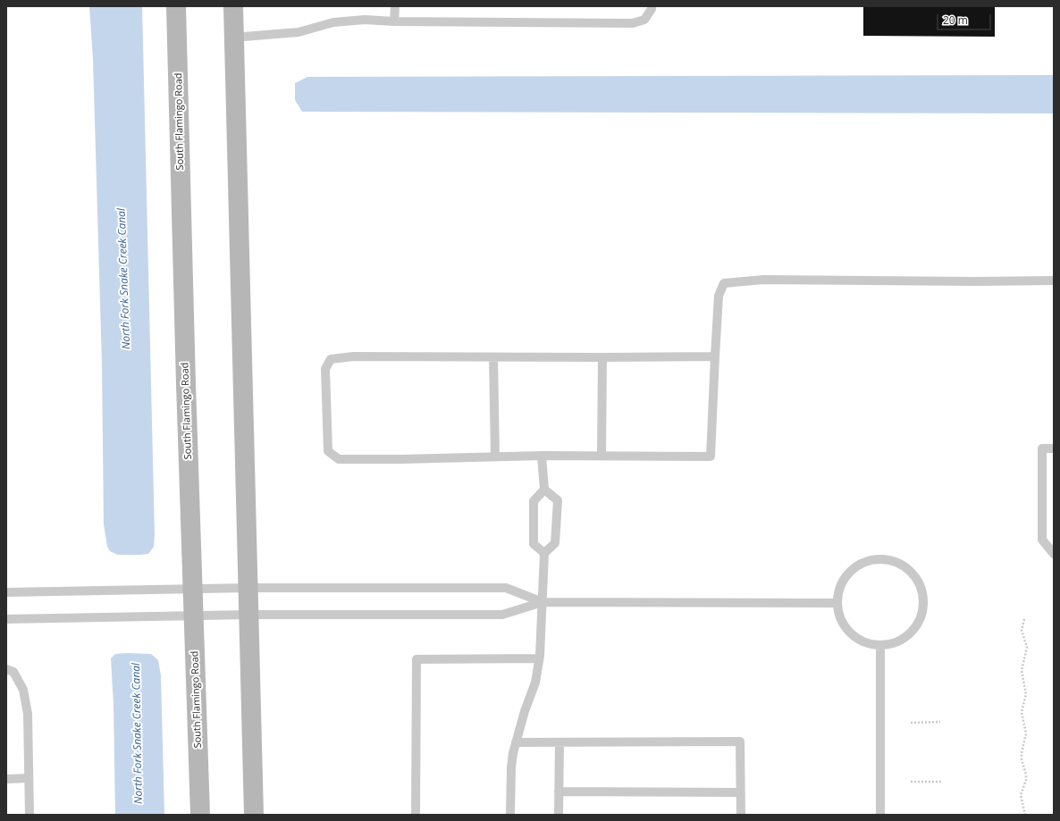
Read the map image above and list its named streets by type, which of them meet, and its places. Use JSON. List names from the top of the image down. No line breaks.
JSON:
{"streets":{"main road":["South Flamingo Road"]},"water":["North Fork Snake Creek Canal"],"scale_bar":"20 m"}
